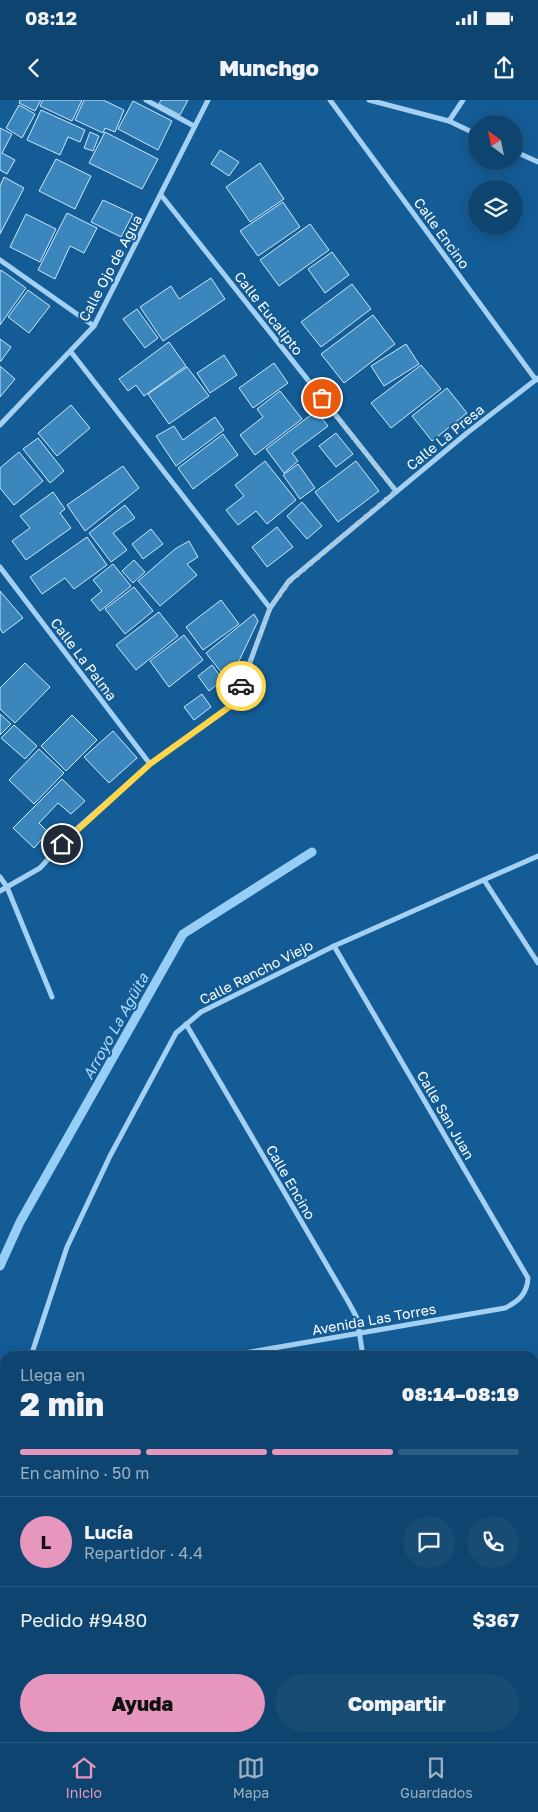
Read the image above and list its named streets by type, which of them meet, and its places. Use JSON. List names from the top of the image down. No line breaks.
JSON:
{"streets":{"street":["Calle Encino","Calle Ojo de Agua","Calle Eucalipto","Calle La Presa","Calle La Palma","Calle Rancho Viejo","Calle San Juan","Avenida Las Torres"]},"crossings":[["Calle Encino","Calle La Presa"],["Calle Encino","Calle Rancho Viejo"],["Calle Encino","Avenida Las Torres"],["Calle Ojo de Agua","Calle Eucalipto"],["Calle Eucalipto","Calle La Presa"],["Calle La Presa","Calle La Palma"],["Calle Rancho Viejo","Calle San Juan"],["Calle San Juan","Avenida Las Torres"]],"water":["Arroyo La Agüita"],"north":"top left","page":{"status":"08:12","header":"Munchgo","heading":["2 min","Llega en","08:14–08:19"],"panel":["Lucía","Repartidor · 4.4","Pedido #9480","$367"],"bar":"En camino · 50 m","round":"L","buttons":["Ayuda","Compartir"],"tabs":["Inicio","Mapa","Guardados"]}}
